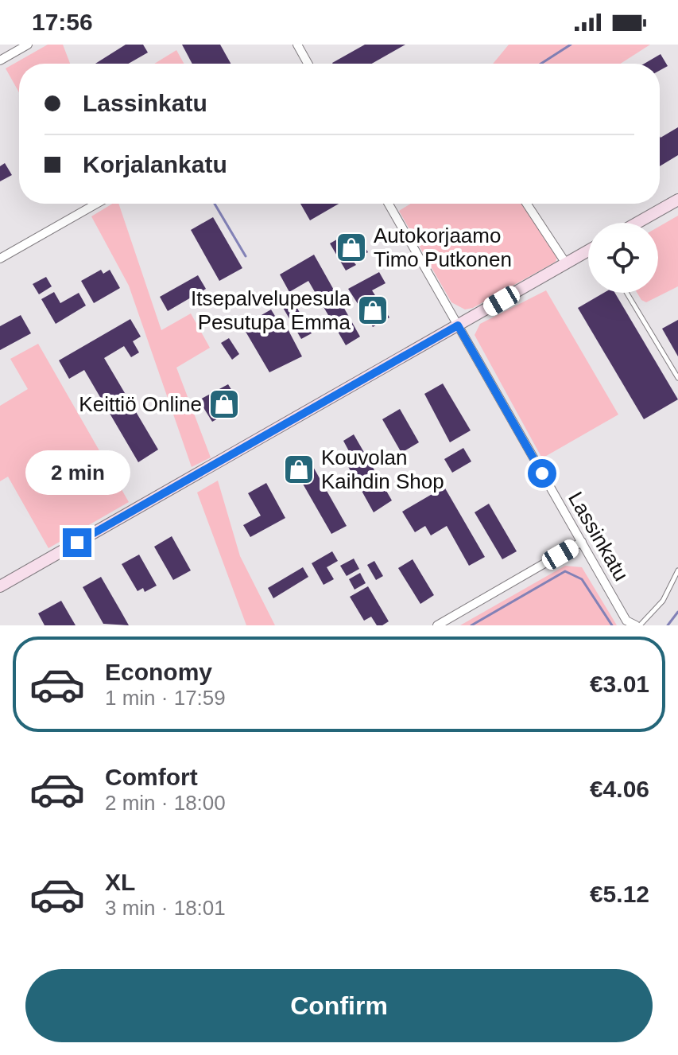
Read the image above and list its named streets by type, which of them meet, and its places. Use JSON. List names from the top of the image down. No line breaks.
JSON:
{"streets":{"street":["Lassinkatu"]},"places":{"shop":["Autokorjaamo Timo Putkonen","Itsepalvelupesula Pesutupa Emma","Keittiö Online","Kouvolan Kaihdin Shop"]},"page":{"status":"17:56","banner":["Lassinkatu","Korjalankatu"],"bubble":"2 min","list":[{"name":"Economy","note":"1 min · 17:59","value":"€3.01"},{"name":"Comfort","note":"2 min · 18:00","value":"€4.06"},{"name":"XL","note":"3 min · 18:01","value":"€5.12"}],"buttons":"Confirm"}}
